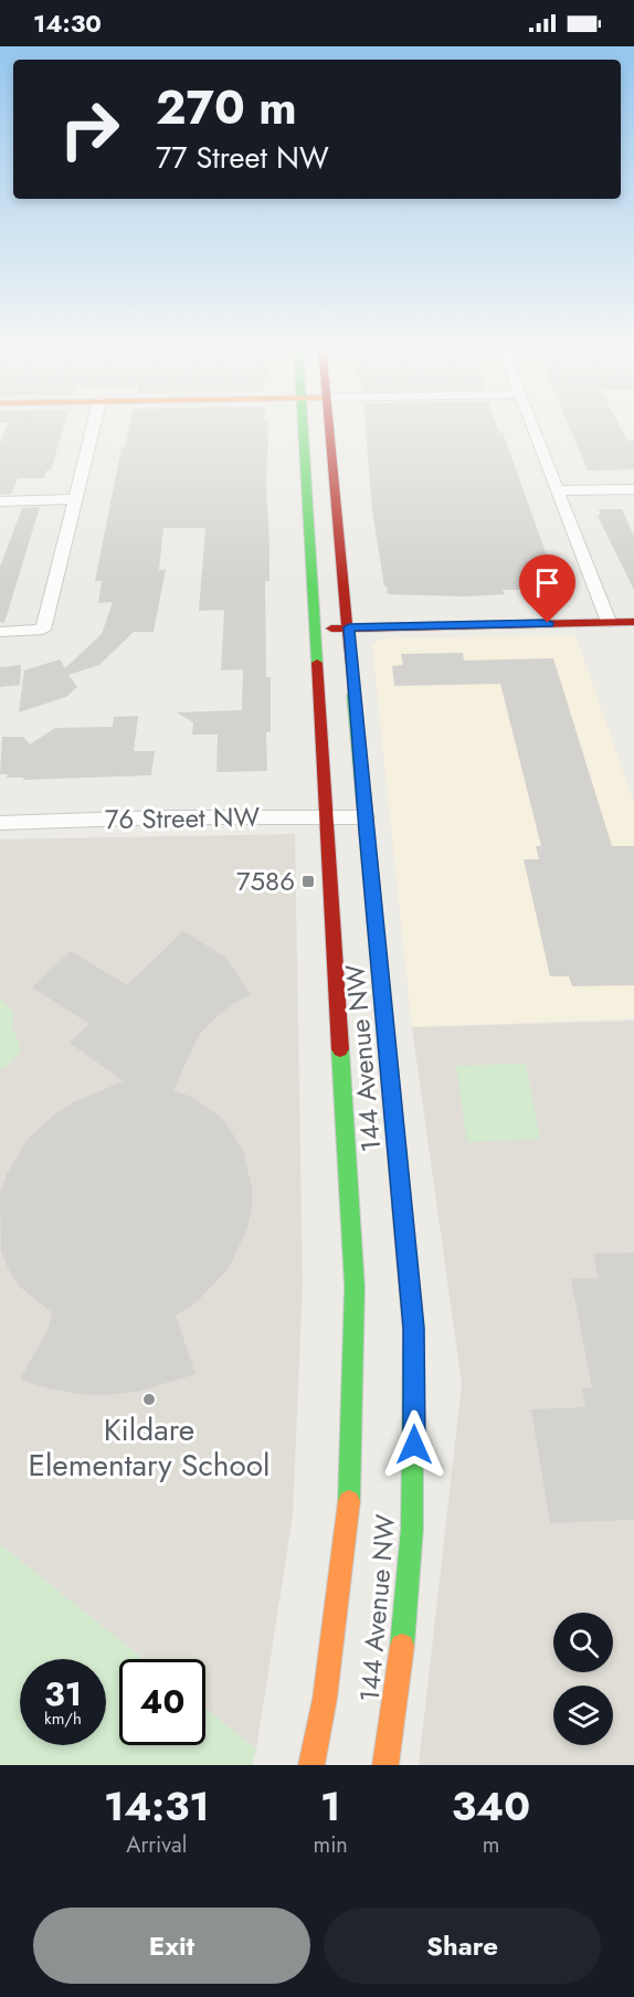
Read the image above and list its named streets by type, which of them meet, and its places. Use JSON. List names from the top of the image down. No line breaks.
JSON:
{"streets":{"street":["76 Street NW","144 Avenue NW"]},"crossings":[["76 Street NW","144 Avenue NW"]],"places":{"transit":["7586"],"other":["Kildare Elementary School"]},"page":{"status":"14:30","turn":["270 m","77 Street NW"],"speed":"31 km/h","limit":"40","eta":["14:31","Arrival","1","min","340","m"],"buttons":["Exit","Share"]}}
